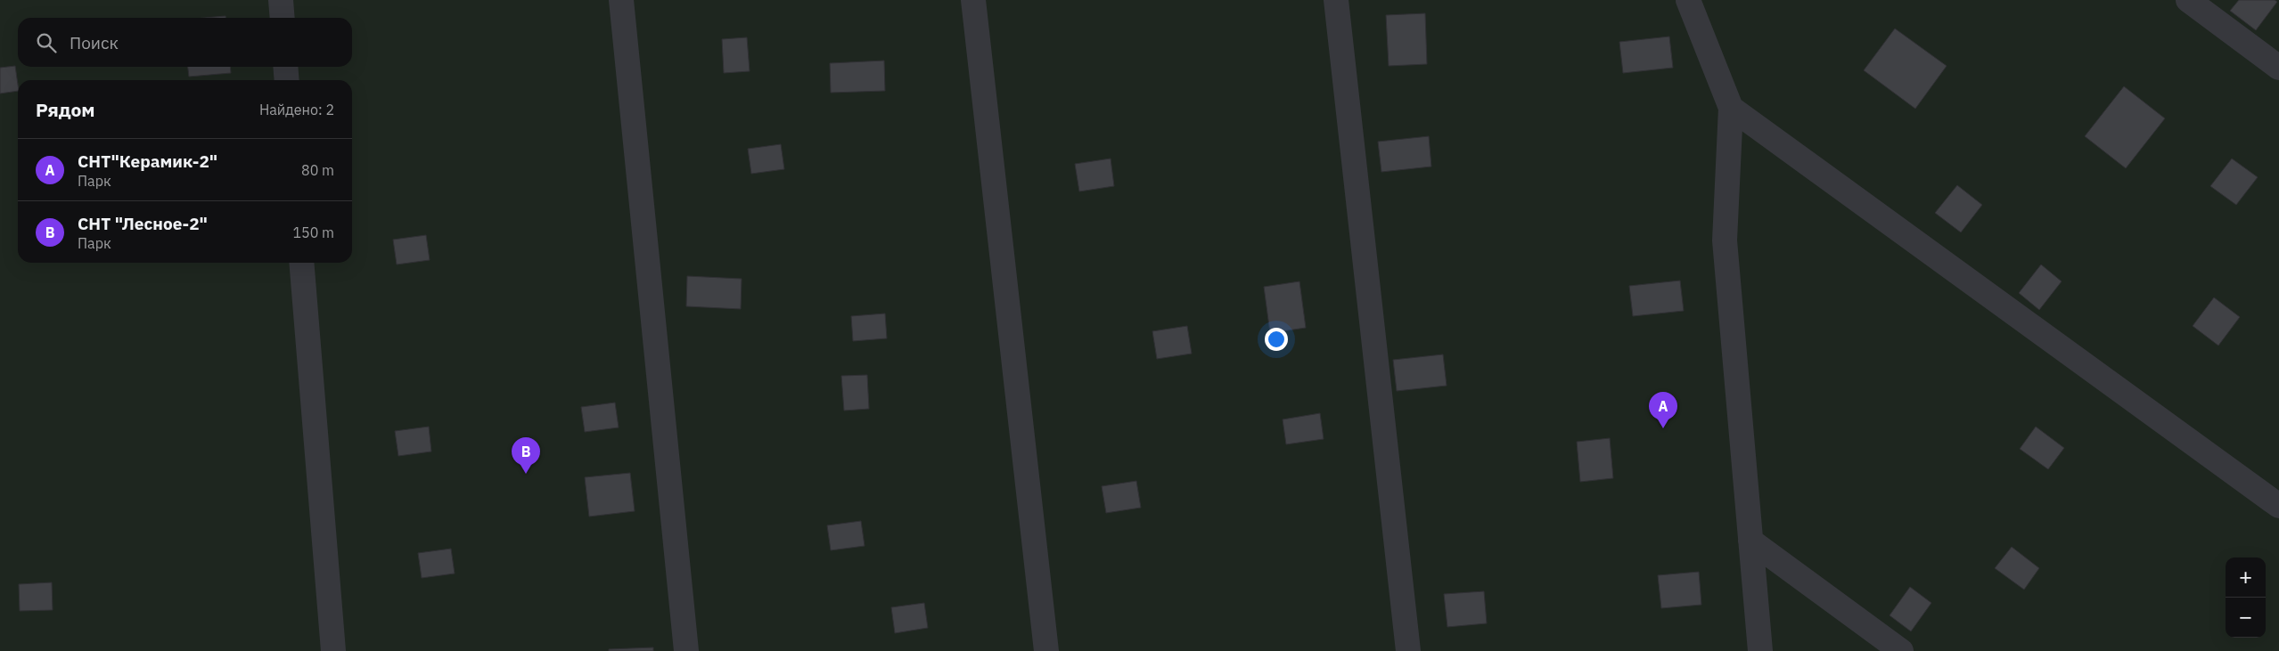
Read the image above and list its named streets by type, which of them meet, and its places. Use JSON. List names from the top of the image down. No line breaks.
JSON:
{"page":{"search":"Поиск","heading":["Рядом","Найдено: 2"],"list":[{"mark":"A","name":"СНТ\"Керамик-2\"","note":"Парк","value":"80 m"},{"mark":"B","name":"СНТ \"Лесное-2\"","note":"Парк","value":"150 m"}],"pins":["A","B"],"map_buttons":["+","−"]}}
